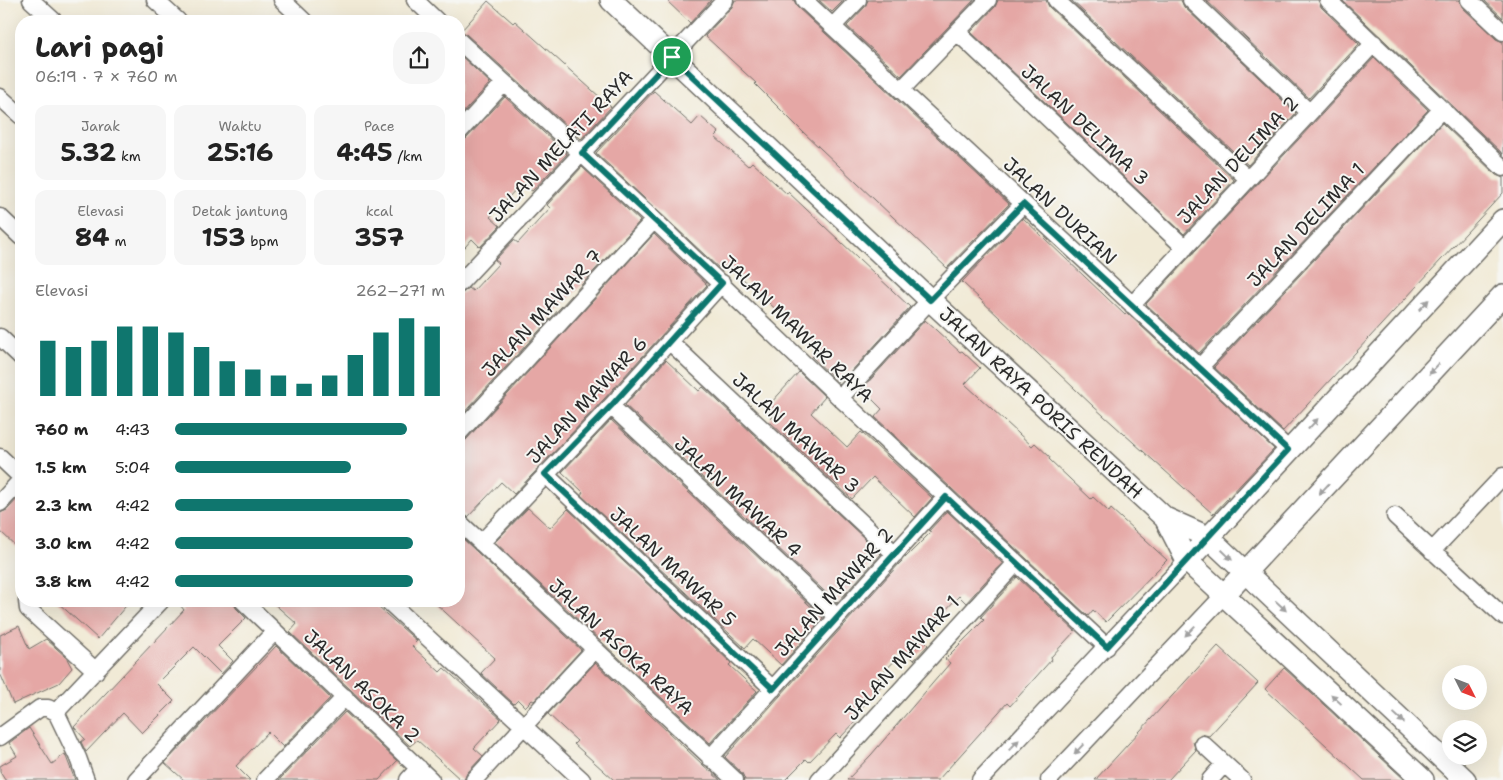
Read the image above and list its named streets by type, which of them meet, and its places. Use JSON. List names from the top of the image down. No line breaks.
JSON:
{"streets":{"street":["JALAN DELIMA 3","JALAN MELATI RAYA","JALAN DELIMA 2","JALAN DURIAN","JALAN DELIMA 1","JALAN MAWAR 7","JALAN MAWAR RAYA","JALAN MAWAR 6","JALAN RAYA PORIS RENDAH","JALAN MAWAR 3","JALAN MAWAR 4","JALAN MAWAR 5","JALAN MAWAR 2","JALAN ASOKA RAYA","JALAN MAWAR 1","JALAN ASOKA 2"]},"crossings":[["JALAN DELIMA 3","JALAN DELIMA 2"],["JALAN MELATI RAYA","JALAN MAWAR RAYA"],["JALAN MELATI RAYA","JALAN RAYA PORIS RENDAH"],["JALAN DELIMA 2","JALAN DURIAN"],["JALAN DURIAN","JALAN DELIMA 1"],["JALAN MAWAR 7","JALAN MAWAR RAYA"],["JALAN MAWAR RAYA","JALAN MAWAR 6"],["JALAN MAWAR RAYA","JALAN MAWAR 2"],["JALAN MAWAR RAYA","JALAN MAWAR 1"],["JALAN MAWAR 6","JALAN MAWAR 3"],["JALAN MAWAR 6","JALAN MAWAR 4"],["JALAN MAWAR 6","JALAN MAWAR 5"],["JALAN MAWAR 6","JALAN ASOKA RAYA"],["JALAN MAWAR 3","JALAN MAWAR 2"],["JALAN MAWAR 4","JALAN MAWAR 2"],["JALAN MAWAR 5","JALAN MAWAR 2"],["JALAN MAWAR 2","JALAN ASOKA RAYA"]],"north":"bottom right","page":{"heading":["Lari pagi","06:19 · 7 × 760 m"],"stats":[["Jarak","5.32 km"],["Waktu","25:16"],["Pace","4:45 /km"],["Elevasi","84 m"],["Detak jantung","153 bpm"],["kcal","357"]],"chart":["Elevasi","262–271 m"],"list":[{"name":"760 m","note":"4:43"},{"name":"1.5 km","note":"5:04"},{"name":"2.3 km","note":"4:42"},{"name":"3.0 km","note":"4:42"},{"name":"3.8 km","note":"4:42"}]}}
